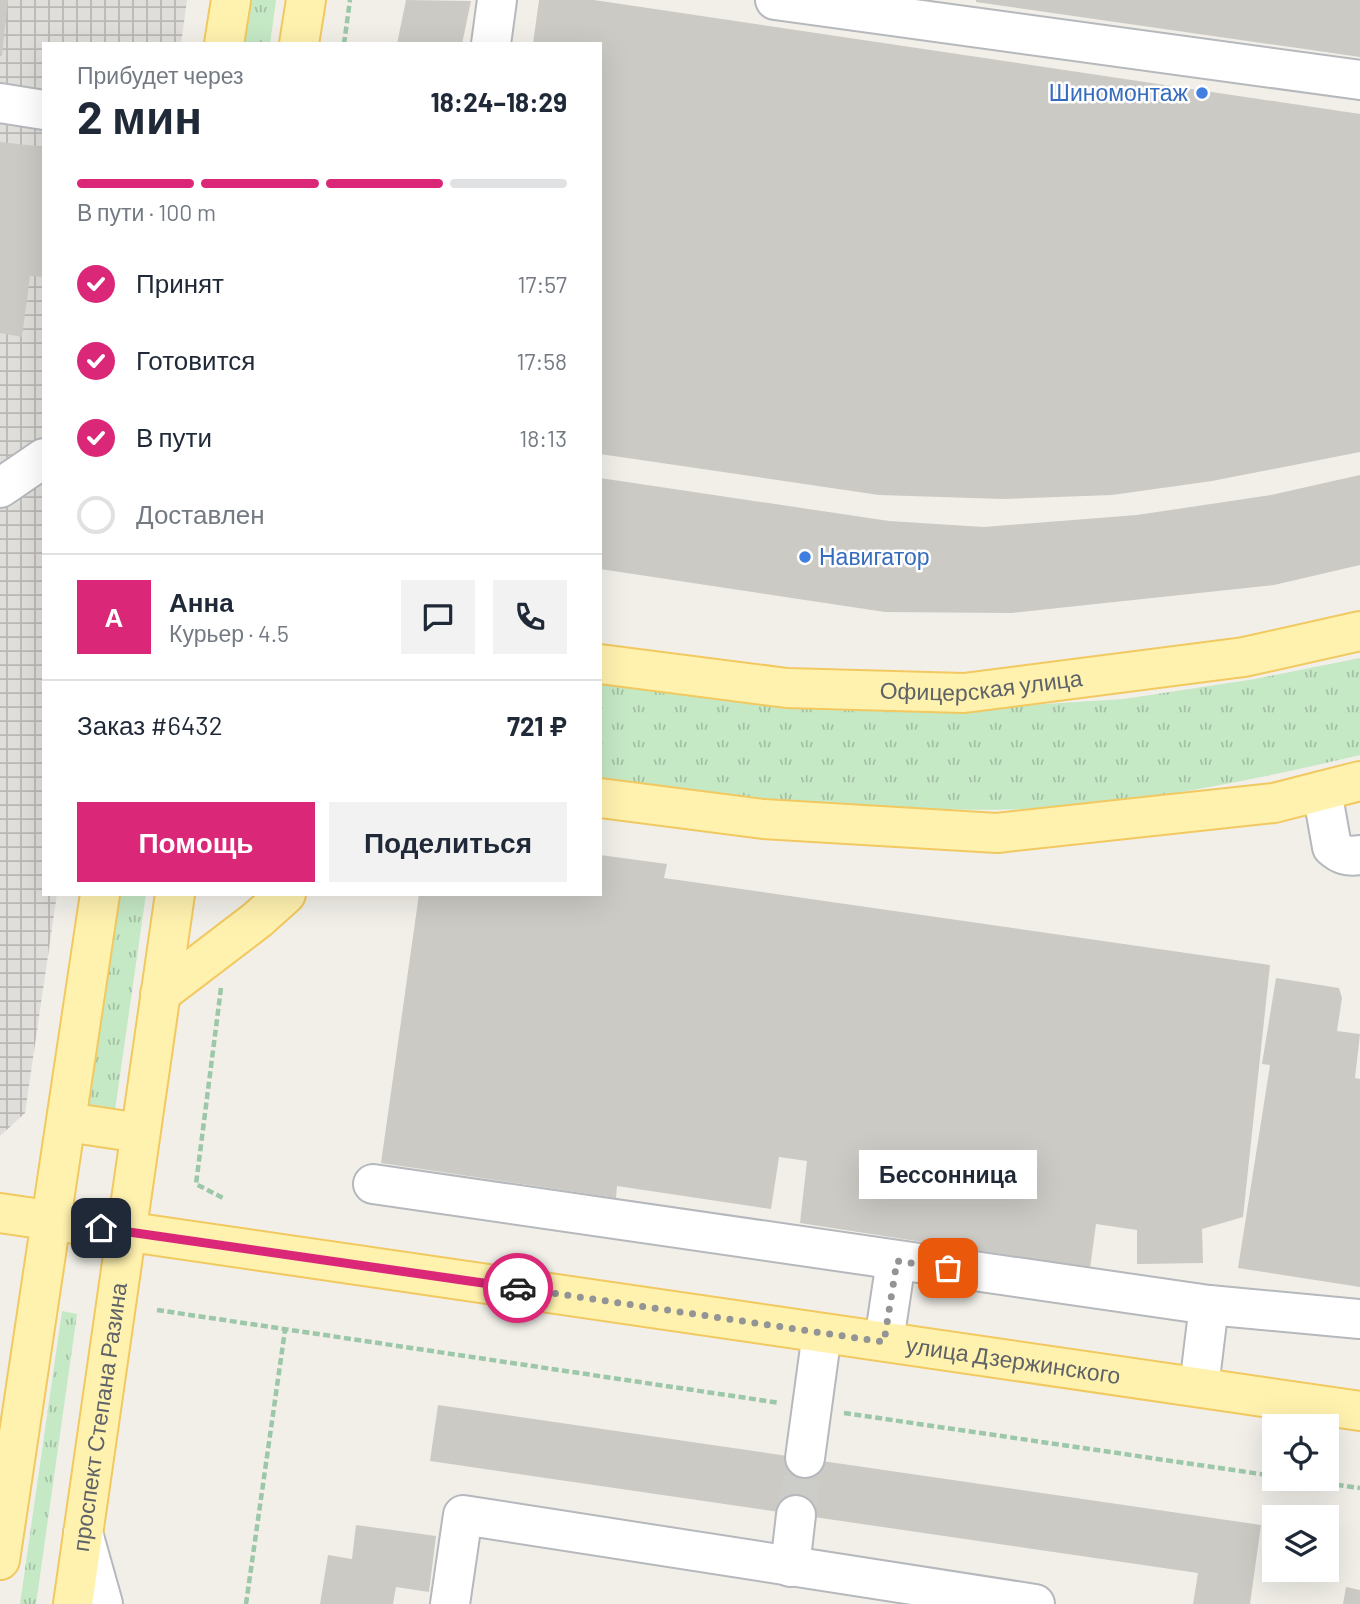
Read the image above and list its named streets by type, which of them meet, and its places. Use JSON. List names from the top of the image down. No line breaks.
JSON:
{"streets":{"main road":["Офицерская улица","улица Дзержинского","проспект Степана Разина"]},"crossings":[["улица Дзержинского","проспект Степана Разина"]],"places":["Шиномонтаж","Навигатор","Бессонница"],"page":{"heading":["2 мин","Прибудет через","18:24–18:29"],"panel":["Анна","Курьер · 4.5","Заказ #6432","721 ₽"],"bar":"В пути · 100 m","list":[["Принят","17:57"],["Готовится","17:58"],["В пути","18:13"],"Доставлен"],"round":"А","buttons":["Помощь","Поделиться"],"bubble":"Бессонница"}}
